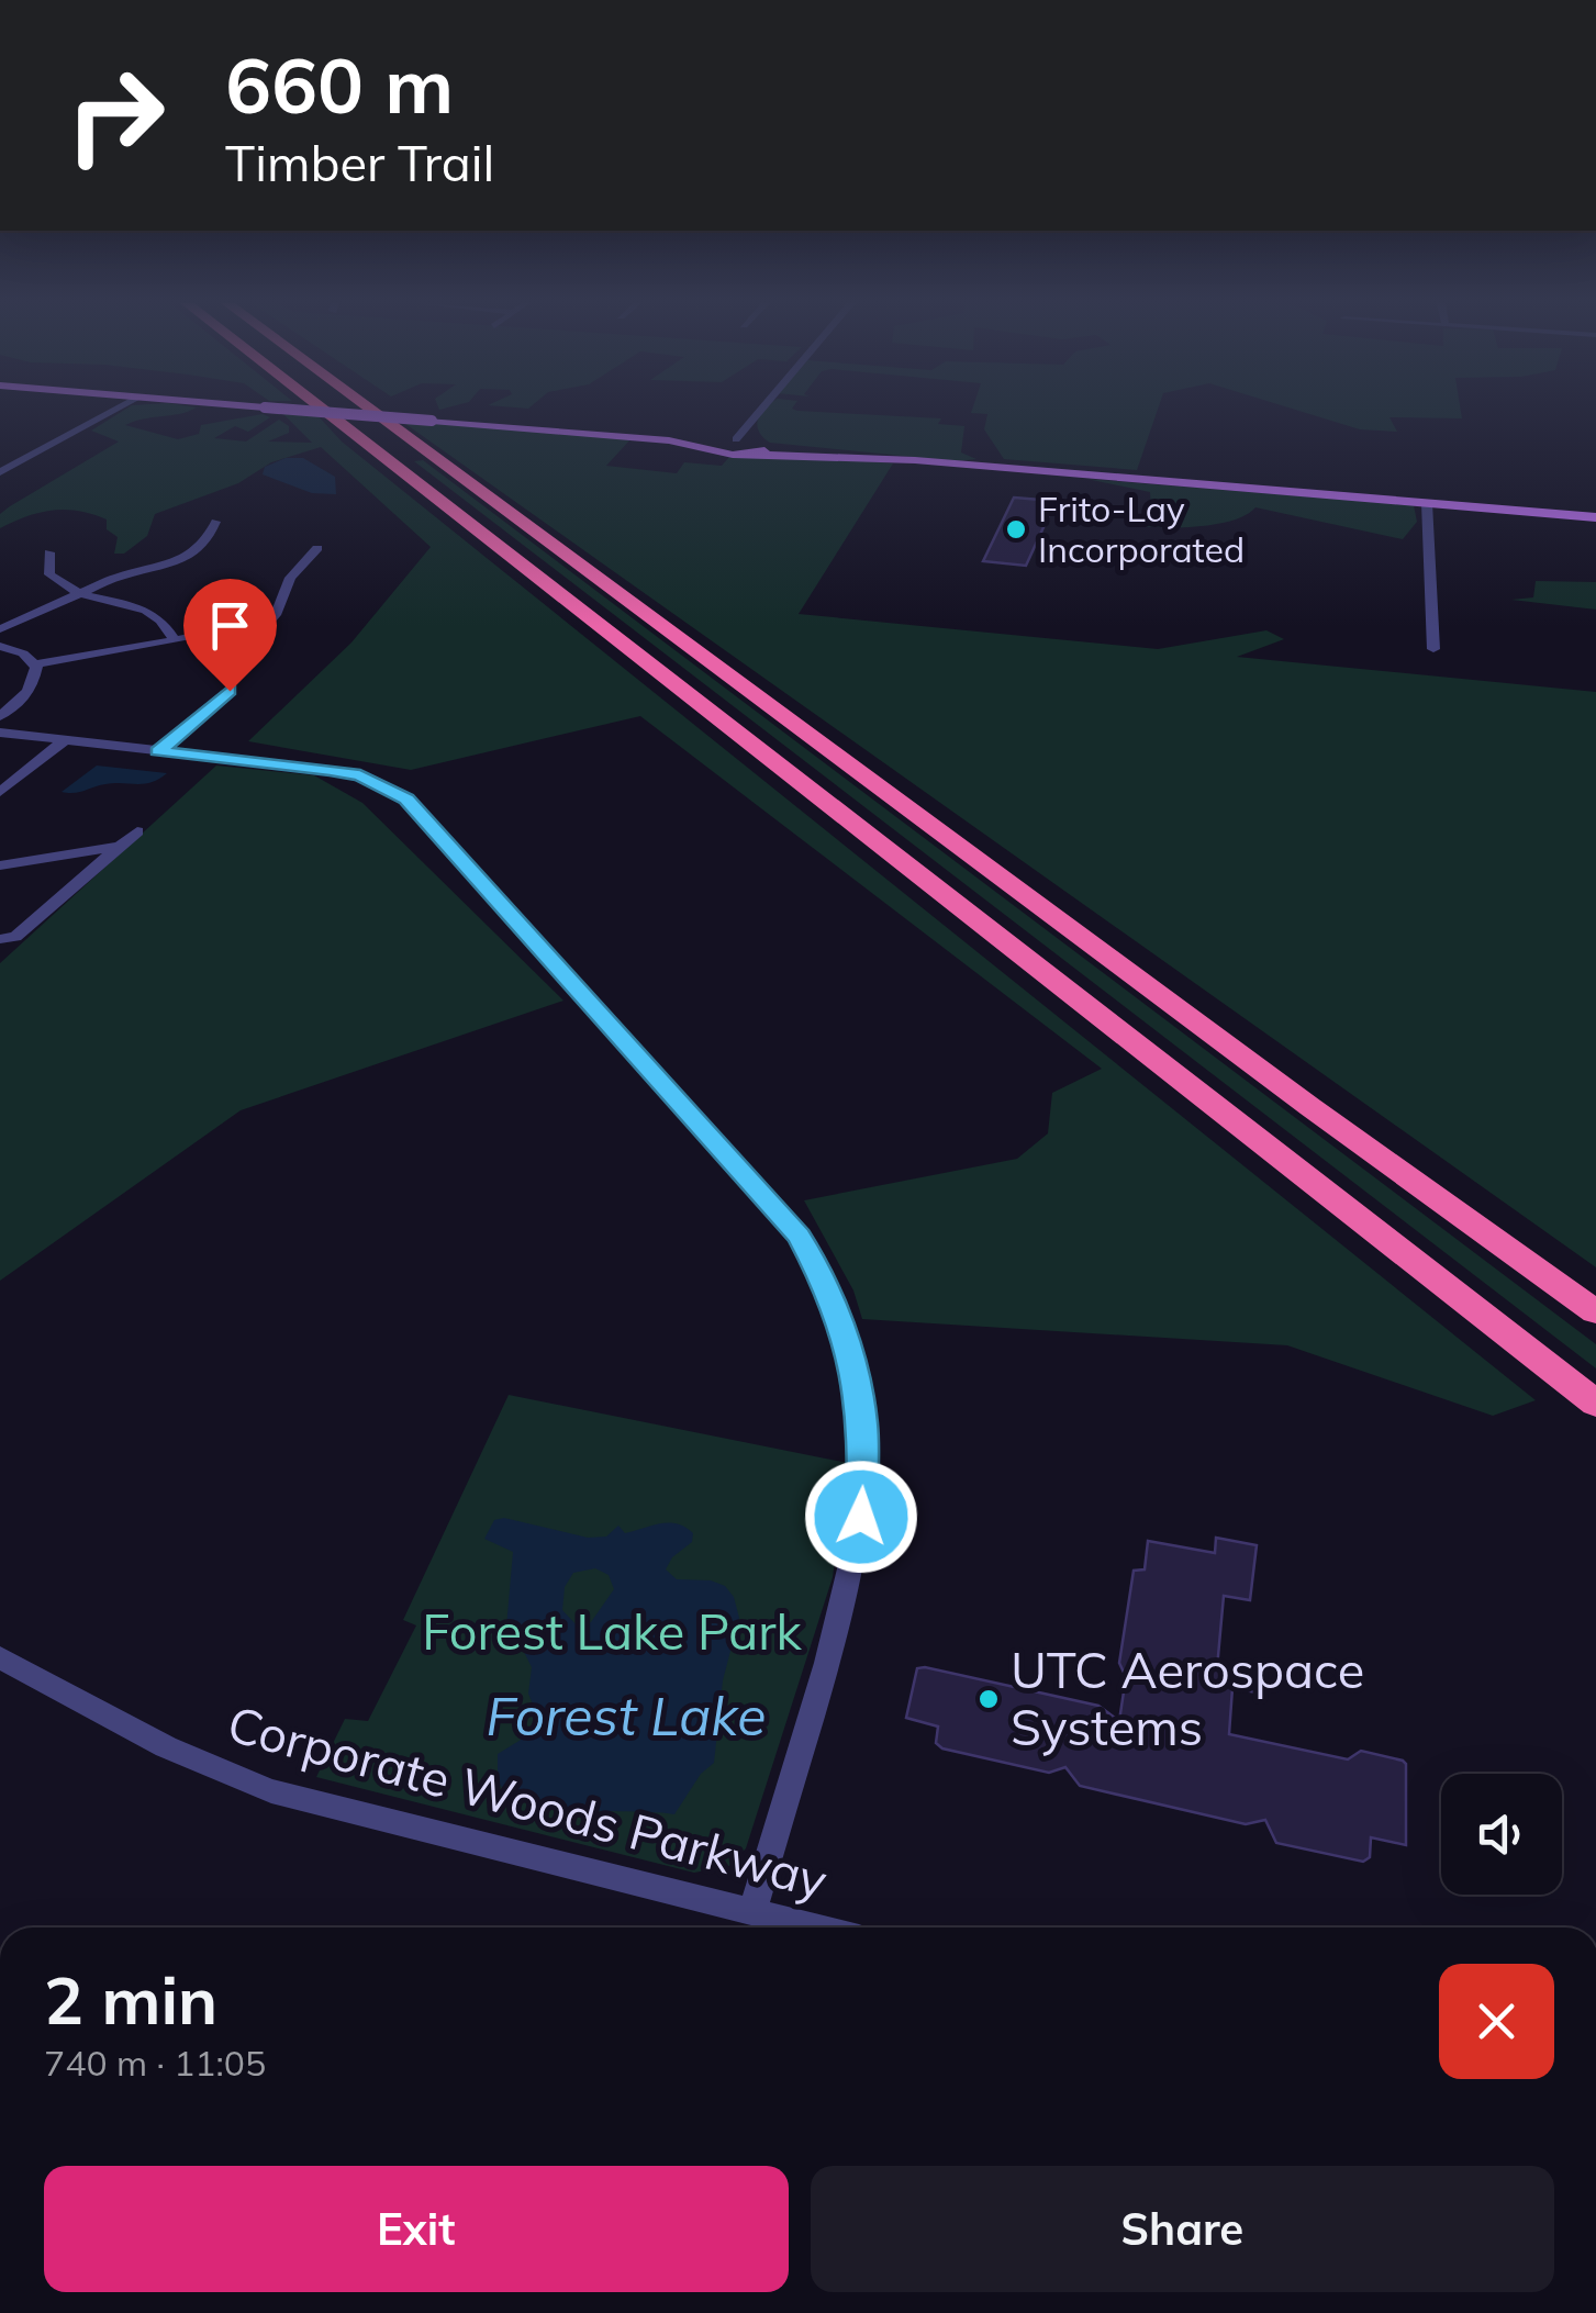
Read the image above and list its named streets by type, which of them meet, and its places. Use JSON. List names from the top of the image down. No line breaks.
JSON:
{"streets":{"street":["Corporate Woods Parkway"]},"water":["Forest Lake"],"parks":["Forest Lake Park"],"places":["Frito-Lay Incorporated","UTC Aerospace Systems"],"page":{"turn":["660 m","Timber Trail"],"heading":["2 min","740 m · 11:05"],"buttons":["Exit","Share"]}}
